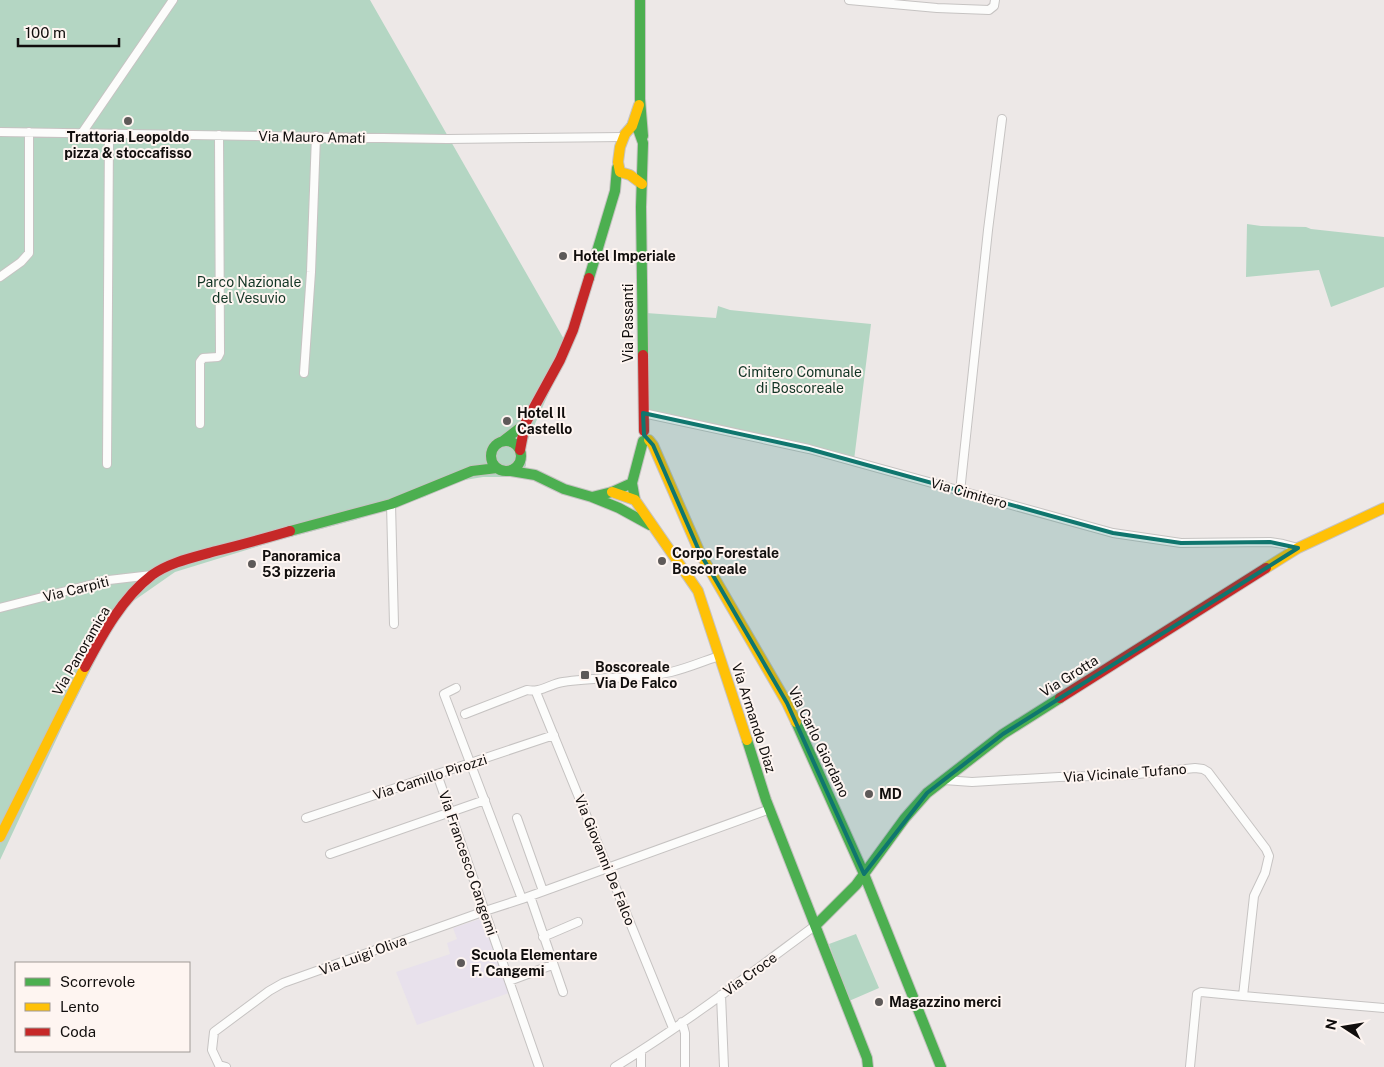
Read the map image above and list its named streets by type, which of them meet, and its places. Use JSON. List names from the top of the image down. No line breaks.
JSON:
{"streets":{"street":["Via Mauro Amati","Via Passanti","Via Cimitero","Via Carpiti","Via Panoramica","Via Grotta","Via Armando Diaz","Via Carlo Giordano","Via Vicinale Tufano","Via Camillo Pirozzi","Via Giovanni De Falco","Via Francesco Cangemi","Via Luigi Oliva","Via Croce"]},"crossings":[["Via Mauro Amati","Via Passanti"],["Via Passanti","Via Cimitero"],["Via Passanti","Via Panoramica"],["Via Passanti","Via Armando Diaz"],["Via Passanti","Via Carlo Giordano"],["Via Cimitero","Via Grotta"],["Via Carpiti","Via Panoramica"],["Via Panoramica","Via Armando Diaz"],["Via Grotta","Via Armando Diaz"],["Via Grotta","Via Carlo Giordano"],["Via Grotta","Via Vicinale Tufano"],["Via Grotta","Via Croce"],["Via Armando Diaz","Via Luigi Oliva"],["Via Armando Diaz","Via Croce"],["Via Camillo Pirozzi","Via Giovanni De Falco"],["Via Camillo Pirozzi","Via Francesco Cangemi"],["Via Giovanni De Falco","Via Luigi Oliva"],["Via Giovanni De Falco","Via Croce"],["Via Francesco Cangemi","Via Luigi Oliva"]],"parks":["Parco Nazionale del Vesuvio","Cimitero Comunale di Boscoreale"],"places":{"other":["Trattoria Leopoldo pizza & stoccafisso","Hotel Imperiale","Hotel Il Castello","Corpo Forestale Boscoreale","Panoramica 53 pizzeria","MD","Scuola Elementare F. Cangemi","Magazzino merci"],"transit":["Boscoreale Via De Falco"]},"legend":["Scorrevole","Lento","Coda"],"scale_bar":"100 m","north":"left"}
